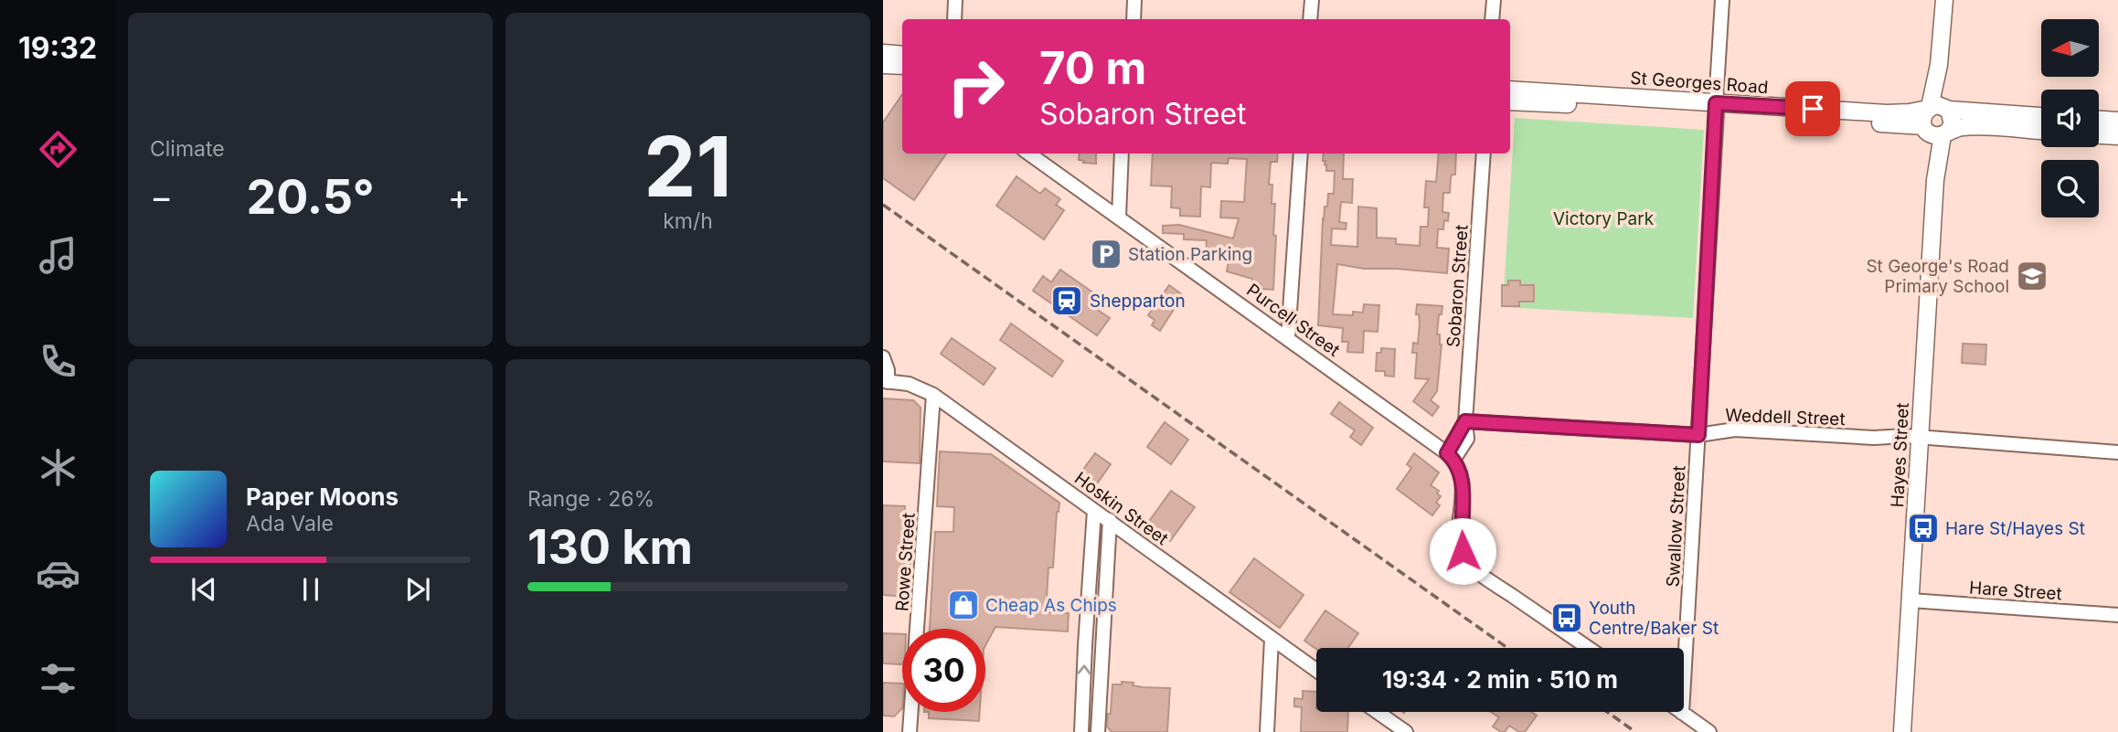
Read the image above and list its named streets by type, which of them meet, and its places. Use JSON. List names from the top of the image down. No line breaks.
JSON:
{"streets":{"street":["St Georges Road","Sobaron Street","Purcell Street","Weddell Street","Hayes Street","Hoskin Street","Swallow Street","Rowe Street","Hare Street"]},"crossings":[["St Georges Road","Hayes Street"],["St Georges Road","Swallow Street"],["Sobaron Street","Purcell Street"],["Sobaron Street","Weddell Street"],["Weddell Street","Hayes Street"],["Weddell Street","Swallow Street"],["Hayes Street","Hare Street"],["Hoskin Street","Rowe Street"]],"parks":["Victory Park"],"places":{"parking":["Station Parking"],"school or university":["St George's Road Primary School"],"station":["Shepparton"],"bus stop":["Hare St/Hayes St","Youth Centre/Baker St"],"shop":["Cheap As Chips"]},"north":"left","page":{"tabs":"19:32","tile":["Climate",["21","km/h"],["Range · 26%","130 km"]],"turn":["70 m","Sobaron Street"],"heat":["−","20.5°","+"],"song":["Paper Moons","Ada Vale"],"limit":"30","trip":"19:34 · 2 min · 510 m"}}
